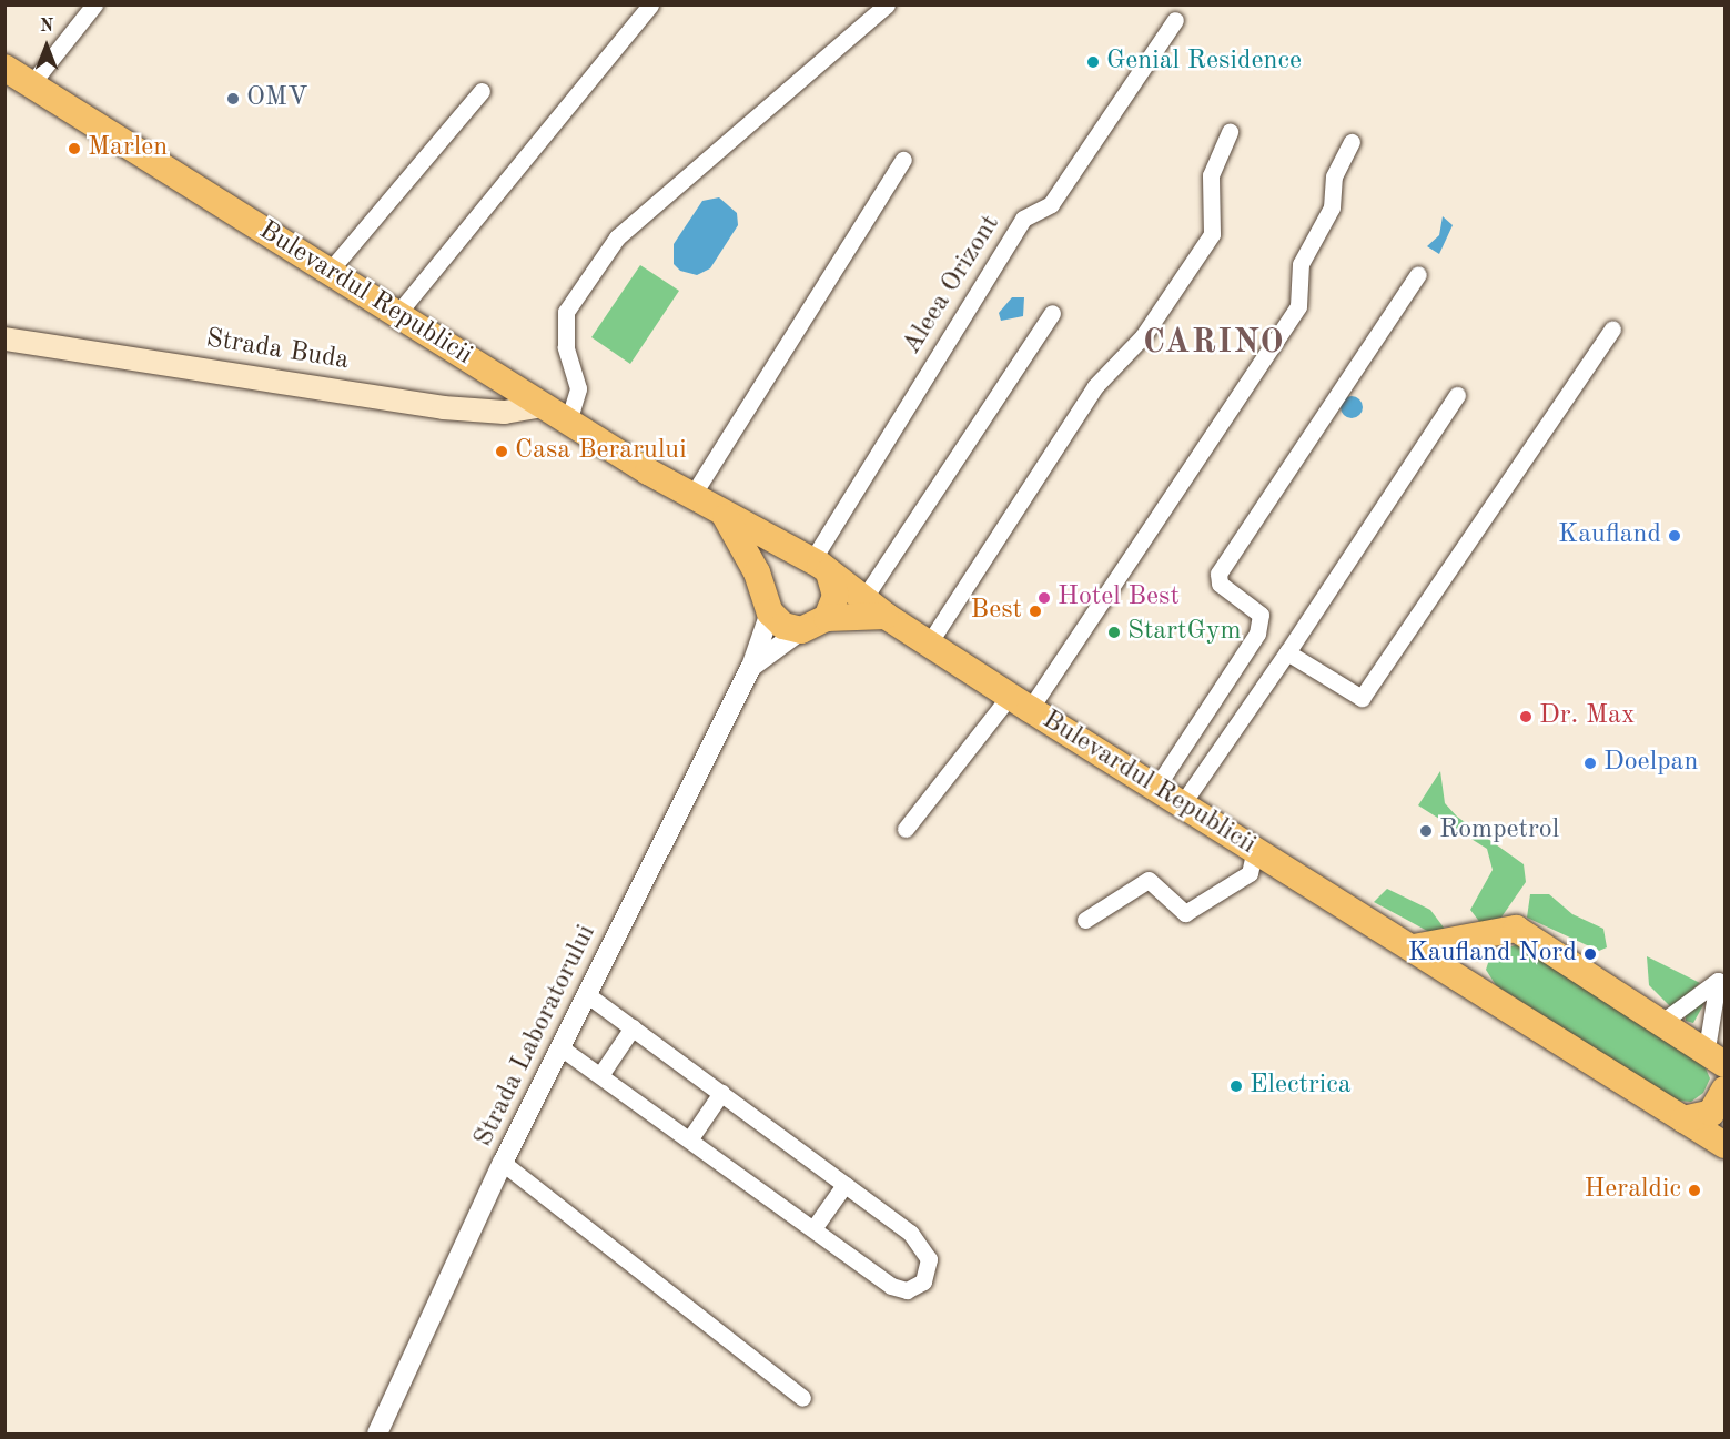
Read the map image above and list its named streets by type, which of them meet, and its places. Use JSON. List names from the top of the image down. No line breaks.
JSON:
{"streets":{"main road":["Bulevardul Republicii","Strada Buda"],"street":["Aleea Orizont","Strada Laboratorului"]},"crossings":[["Aleea Orizont","Bulevardul Republicii"],["Aleea Orizont","Strada Laboratorului"],["Bulevardul Republicii","Strada Buda"],["Bulevardul Republicii","Strada Laboratorului"]],"districts":["CARINO"],"places":["Genial Residence","OMV","Marlen","Casa Berarului","Kaufland","Hotel Best","Best","StartGym","Dr. Max","Doelpan","Rompetrol","Kaufland Nord","Electrica","Heraldic"],"north":"top"}
